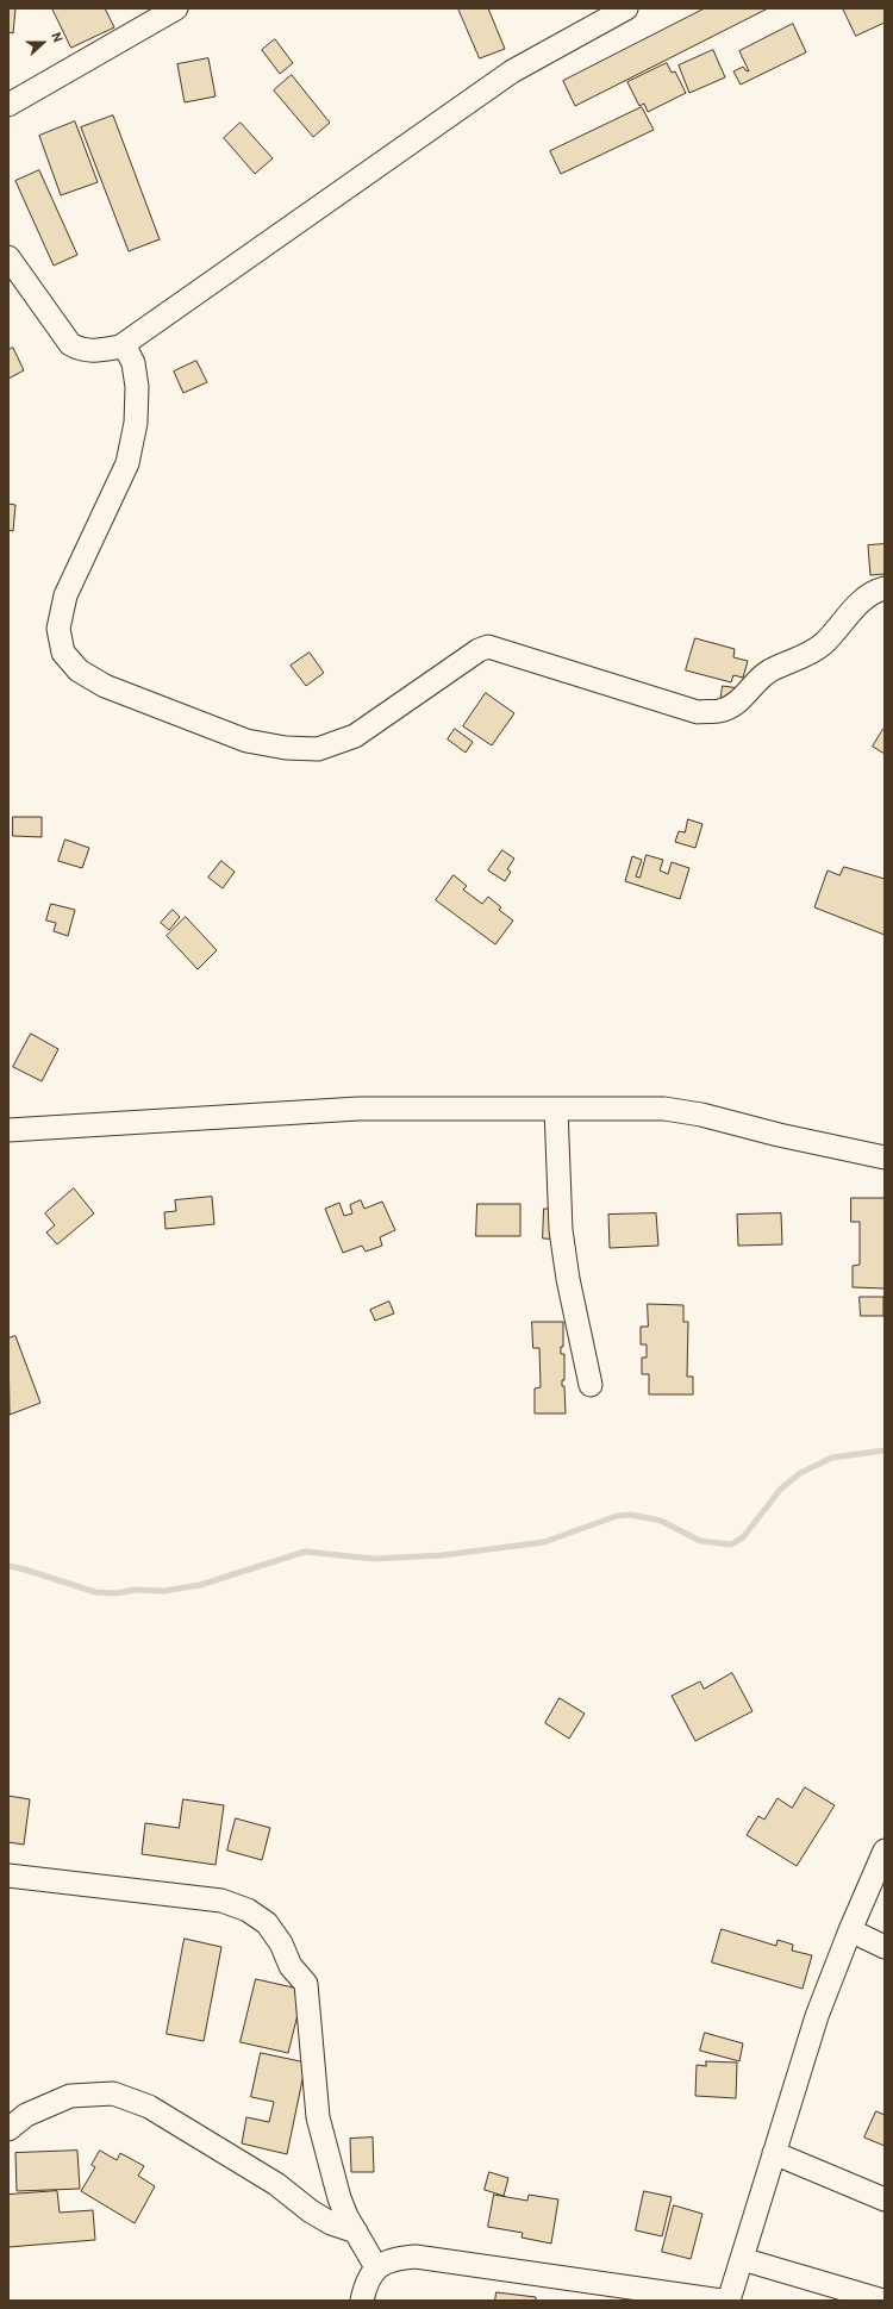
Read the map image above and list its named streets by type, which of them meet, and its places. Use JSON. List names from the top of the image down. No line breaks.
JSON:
{"north":"right"}
